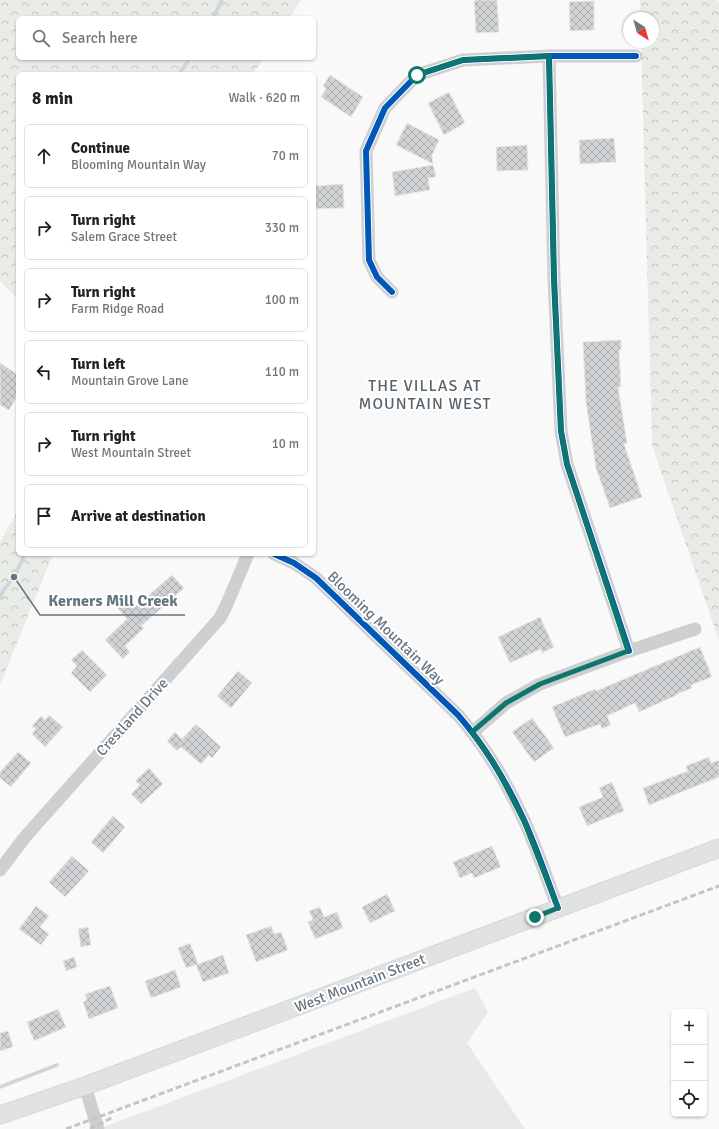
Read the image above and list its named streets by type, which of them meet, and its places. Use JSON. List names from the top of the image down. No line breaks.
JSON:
{"streets":{"main road":["West Mountain Street"],"street":["Blooming Mountain Way","Crestland Drive"]},"crossings":[["Blooming Mountain Way","West Mountain Street"]],"districts":["THE VILLAS AT MOUNTAIN WEST"],"places":["Kerners Mill Creek"],"north":"bottom right","page":{"search":"Search here","heading":["8 min","Walk · 620 m"],"list":[["Continue","Blooming Mountain Way","70 m"],["Turn right","Salem Grace Street","330 m"],["Turn right","Farm Ridge Road","100 m"],["Turn left","Mountain Grove Lane","110 m"],["Turn right","West Mountain Street","10 m"],"Arrive at destination"],"map_buttons":["+","−"]}}
